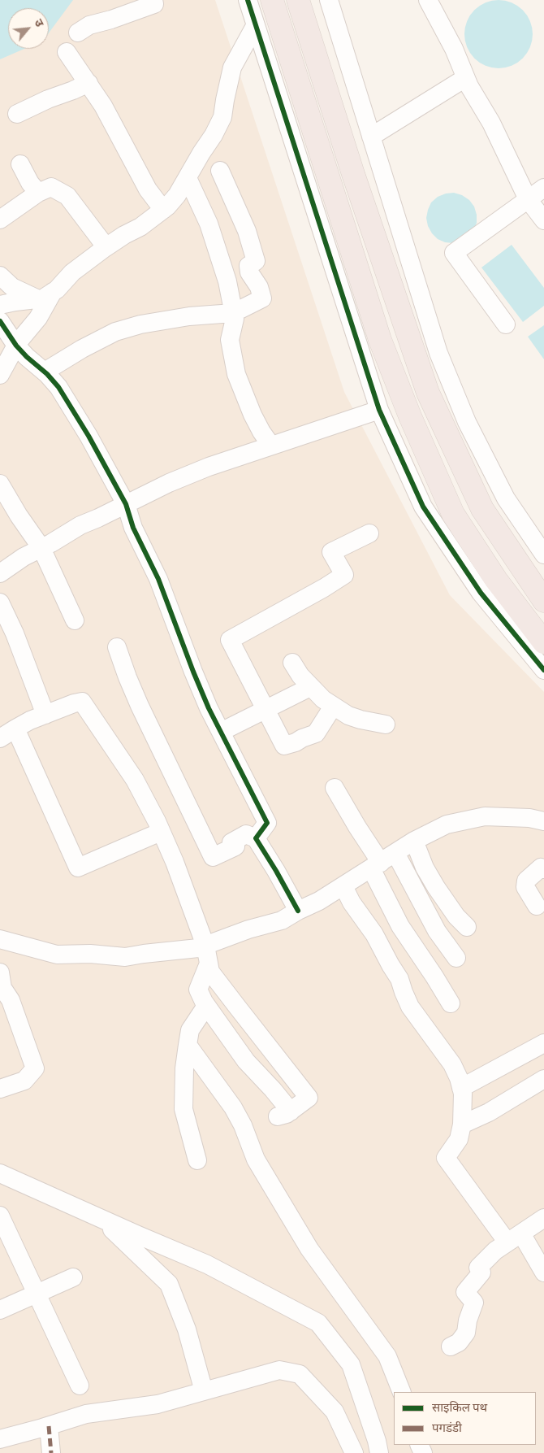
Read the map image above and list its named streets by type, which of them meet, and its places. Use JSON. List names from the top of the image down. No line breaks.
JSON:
{"legend":["साइकिल पथ","पगडंडी"],"north":"top right"}
